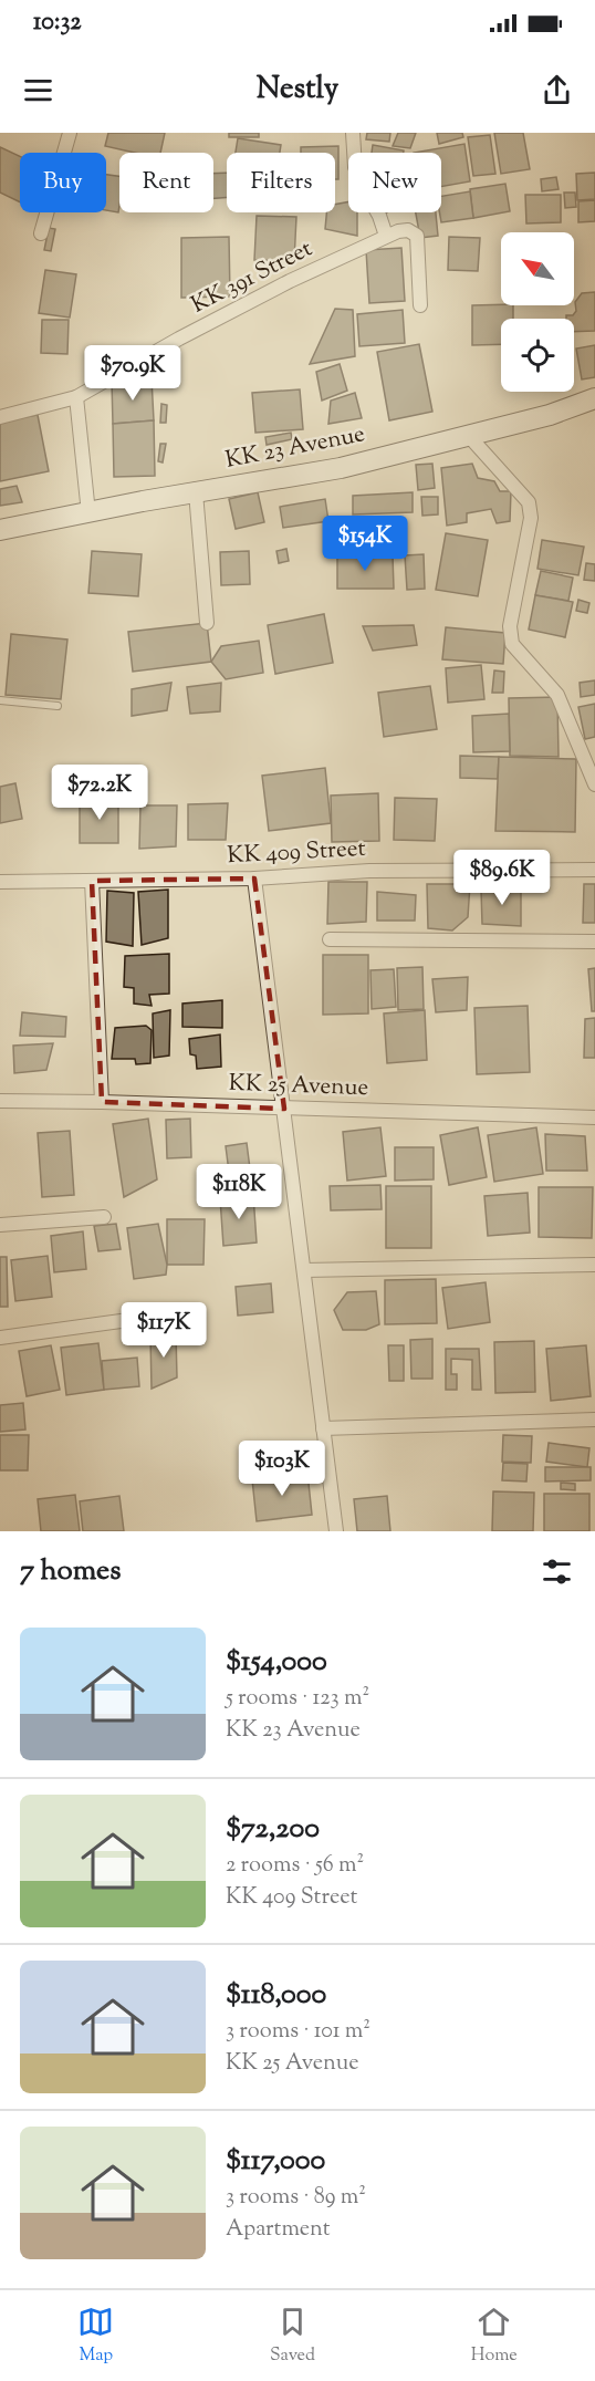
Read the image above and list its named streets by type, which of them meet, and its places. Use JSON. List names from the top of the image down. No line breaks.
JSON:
{"streets":{"main road":["KK 23 Avenue"],"street":["KK 391 Street","KK 409 Street","KK 25 Avenue"]},"north":"top left","page":{"status":"10:32","header":"Nestly","chip":["Buy","Rent","Filters","New"],"price":["$70.9K","$154K","$72.2K","$89.6K","$118K","$117K","$103K"],"heading":"7 homes","list":[{"name":"$154,000","note":"5 rooms · 123 m² · KK 23 Avenue"},{"name":"$72,200","note":"2 rooms · 56 m² · KK 409 Street"},{"name":"$118,000","note":"3 rooms · 101 m² · KK 25 Avenue"},{"name":"$117,000","note":"3 rooms · 89 m² · Apartment"}],"tabs":["Map","Saved","Home"]}}
